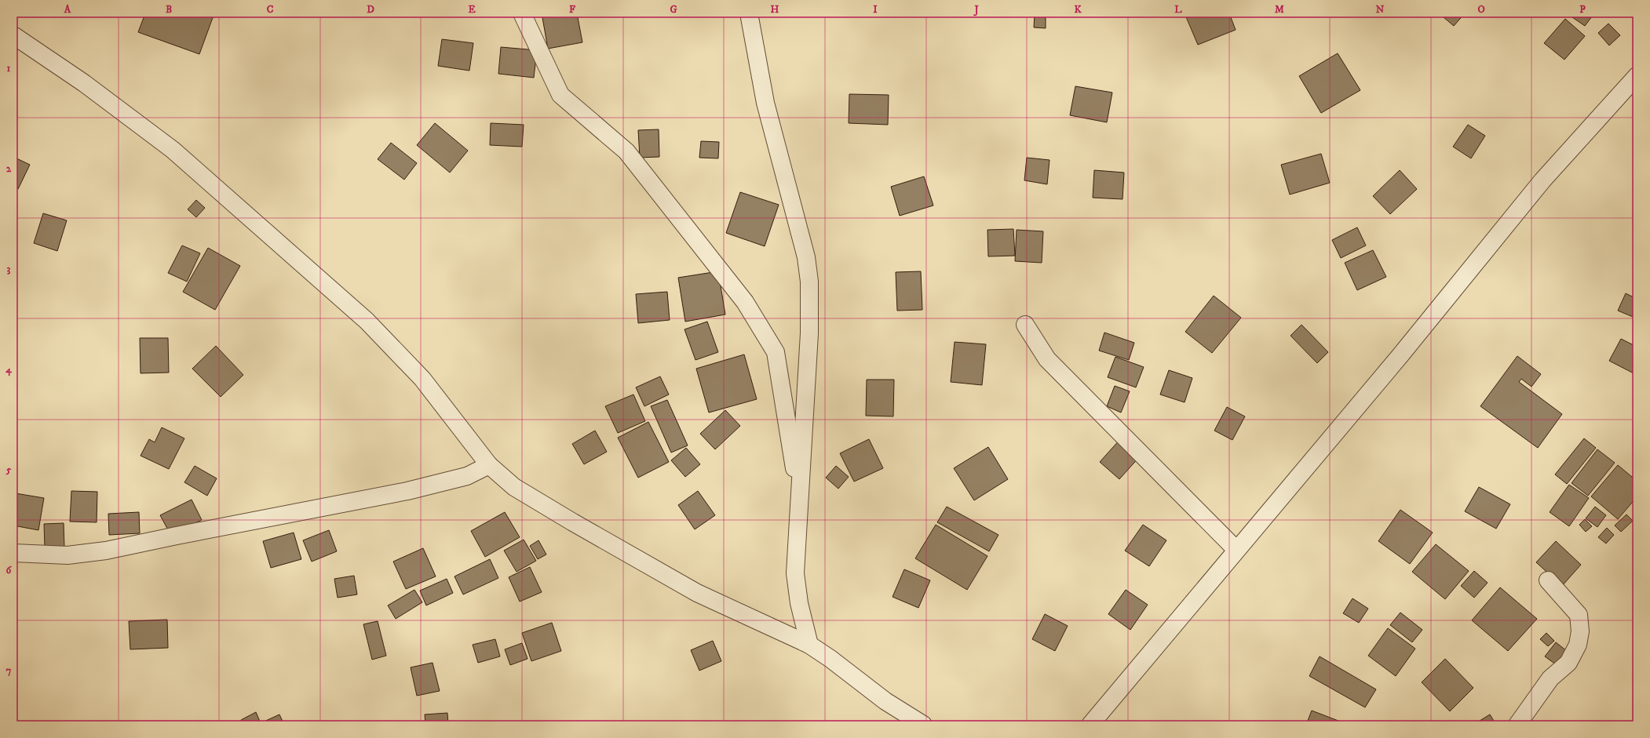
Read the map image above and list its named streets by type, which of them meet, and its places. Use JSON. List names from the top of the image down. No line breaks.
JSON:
{"grid":{"columns":["A","B","C","D","E","F","G","H","I","J","K","L","M","N","O","P"],"rows":["1","2","3","4","5","6","7"]}}
